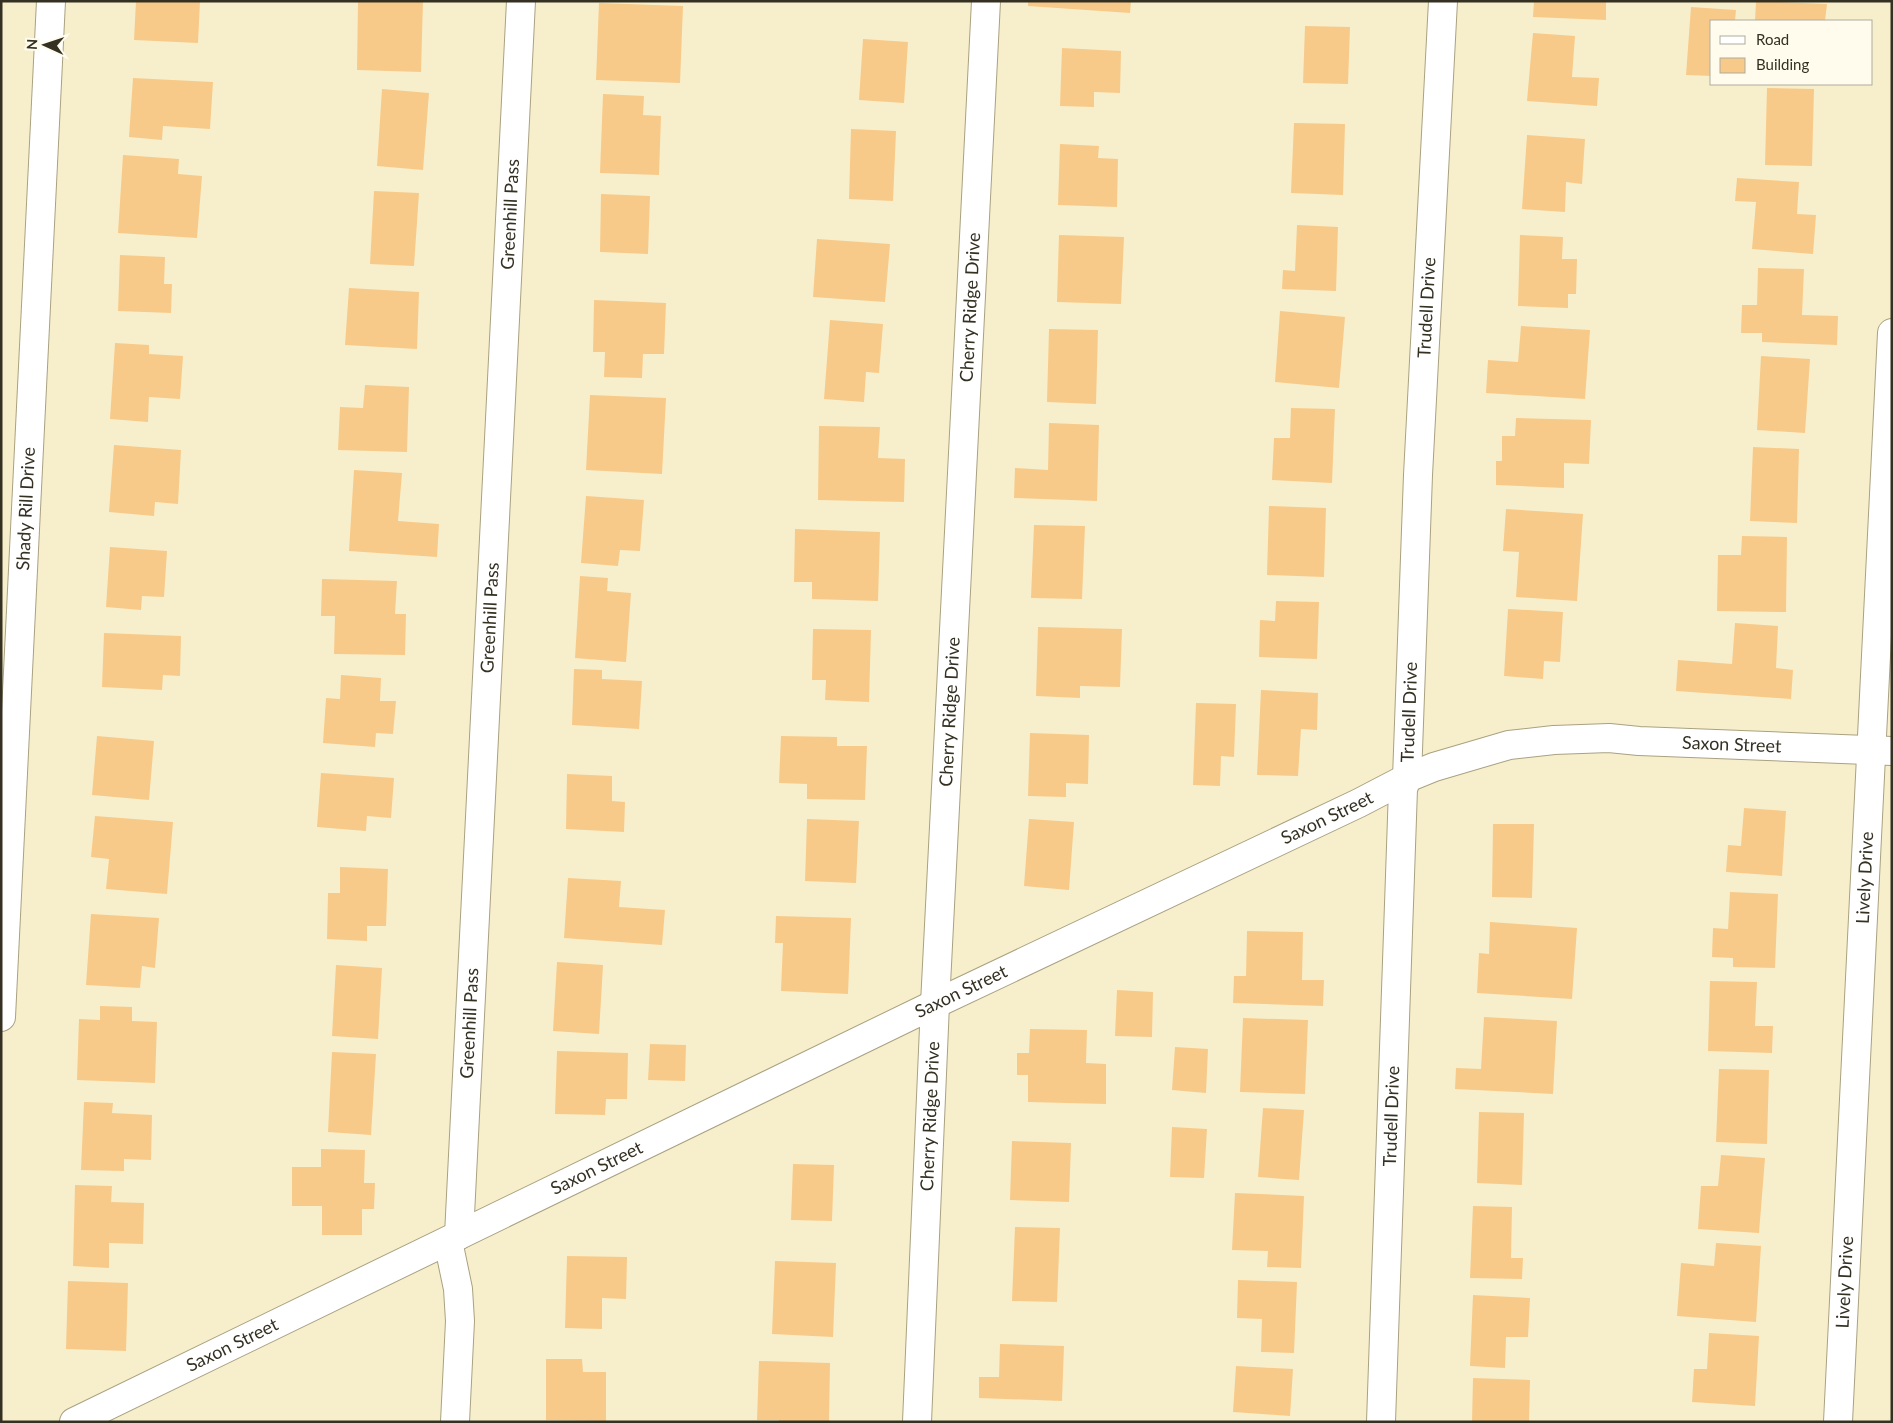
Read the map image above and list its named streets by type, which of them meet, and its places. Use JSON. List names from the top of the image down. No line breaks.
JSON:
{"streets":{"street":["Greenhill Pass","Cherry Ridge Drive","Trudell Drive","Shady Rill Drive","Saxon Street","Lively Drive"]},"crossings":[["Greenhill Pass","Saxon Street"],["Cherry Ridge Drive","Saxon Street"],["Trudell Drive","Saxon Street"],["Saxon Street","Lively Drive"]],"legend":["Road","Building"],"north":"left"}
